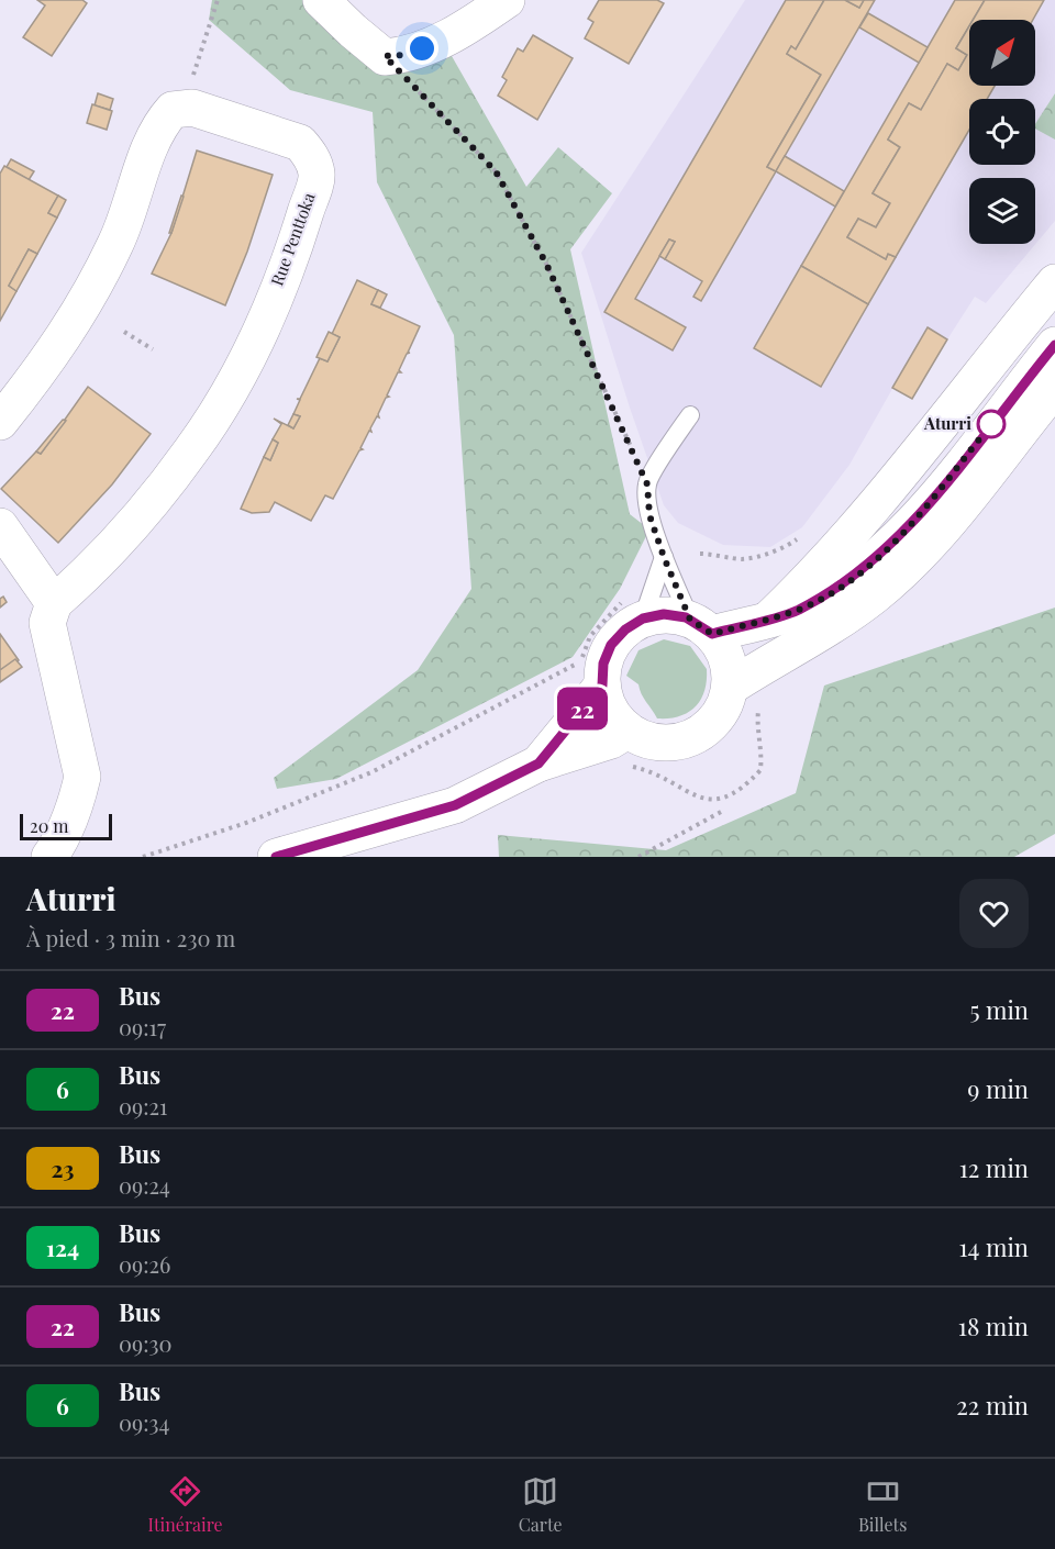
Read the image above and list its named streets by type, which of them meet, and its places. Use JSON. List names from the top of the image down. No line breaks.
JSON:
{"streets":{"street":["Rue Penttoka"]},"places":["Aturri"],"lines":["bus line 22"],"scale_bar":"20 m","north":"top right","page":{"on_map":"22","scale":"20 m","heading":["Aturri","À pied · 3 min · 230 m"],"list":[{"mark":"22","name":"Bus","note":"09:17","value":"5 min"},{"mark":"6","name":"Bus","note":"09:21","value":"9 min"},{"mark":"23","name":"Bus","note":"09:24","value":"12 min"},{"mark":"124","name":"Bus","note":"09:26","value":"14 min"},{"mark":"22","name":"Bus","note":"09:30","value":"18 min"},{"mark":"6","name":"Bus","note":"09:34","value":"22 min"}],"tabs":["Itinéraire","Carte","Billets"]}}
